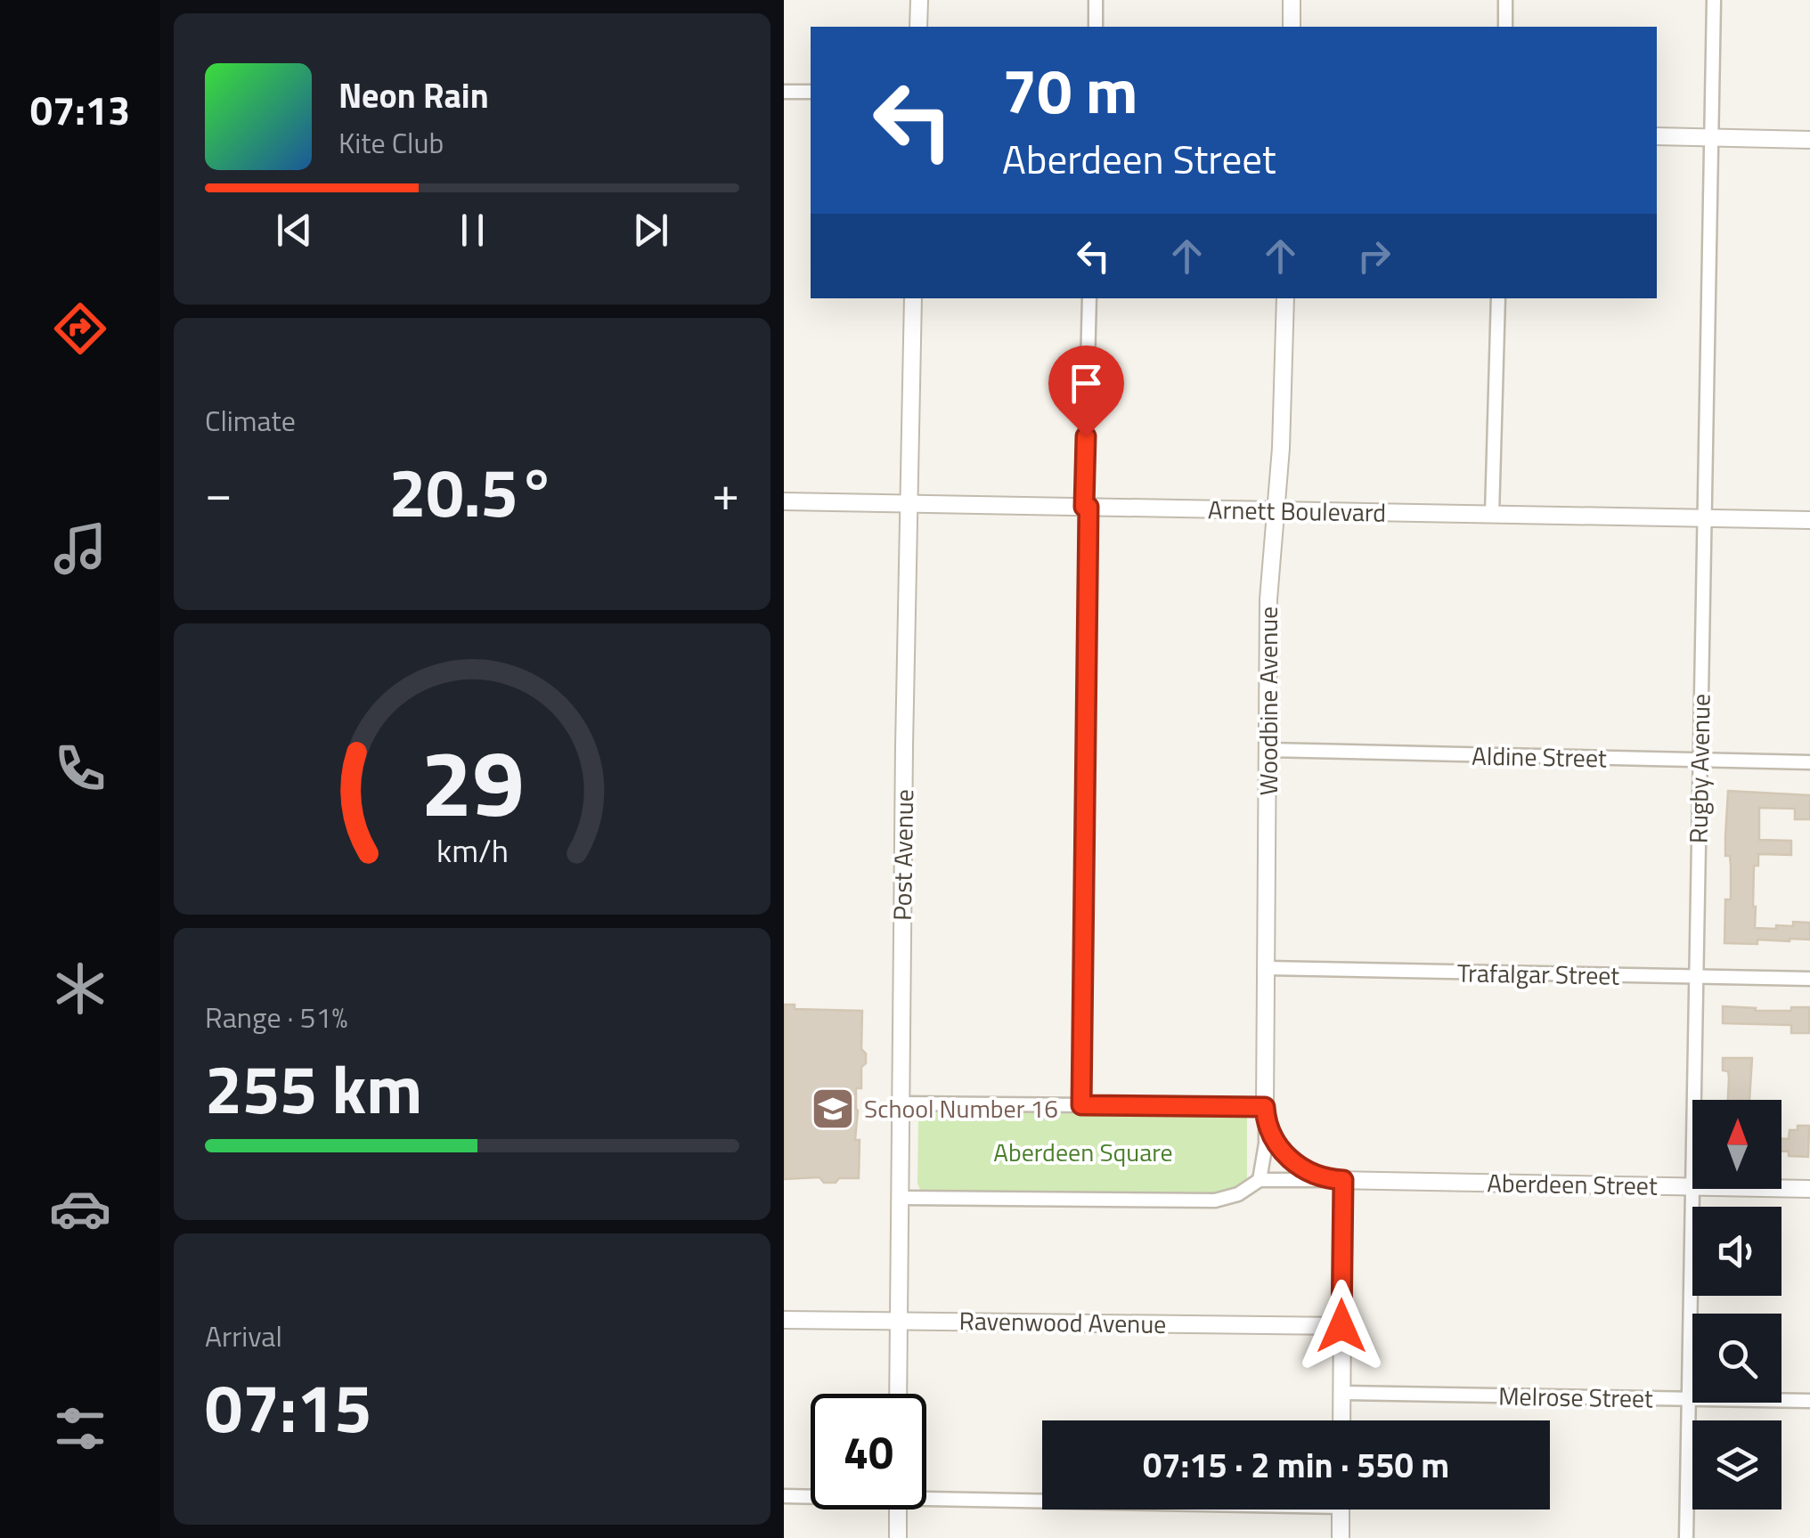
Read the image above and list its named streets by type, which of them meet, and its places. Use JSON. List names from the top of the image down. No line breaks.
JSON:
{"streets":{"street":["Arnett Boulevard","Woodbine Avenue","Aldine Street","Rugby Avenue","Post Avenue","Trafalgar Street","Aberdeen Street","Ravenwood Avenue","Melrose Street"]},"crossings":[["Arnett Boulevard","Woodbine Avenue"],["Arnett Boulevard","Rugby Avenue"],["Arnett Boulevard","Post Avenue"],["Woodbine Avenue","Aldine Street"],["Woodbine Avenue","Trafalgar Street"],["Woodbine Avenue","Aberdeen Street"],["Aldine Street","Rugby Avenue"],["Rugby Avenue","Trafalgar Street"],["Rugby Avenue","Aberdeen Street"],["Rugby Avenue","Melrose Street"],["Post Avenue","Aberdeen Street"],["Post Avenue","Ravenwood Avenue"]],"parks":["Aberdeen Square"],"places":{"school or university":["School Number 16"]},"north":"top","page":{"tabs":"07:13","turn":["70 m","Aberdeen Street"],"song":["Neon Rain","Kite Club"],"tile":["Climate",["Range · 51%","255 km"],["Arrival","07:15"]],"heat":["−","20.5°","+"],"limit":"40","trip":"07:15 · 2 min · 550 m","gauge":["29","km/h"]}}
